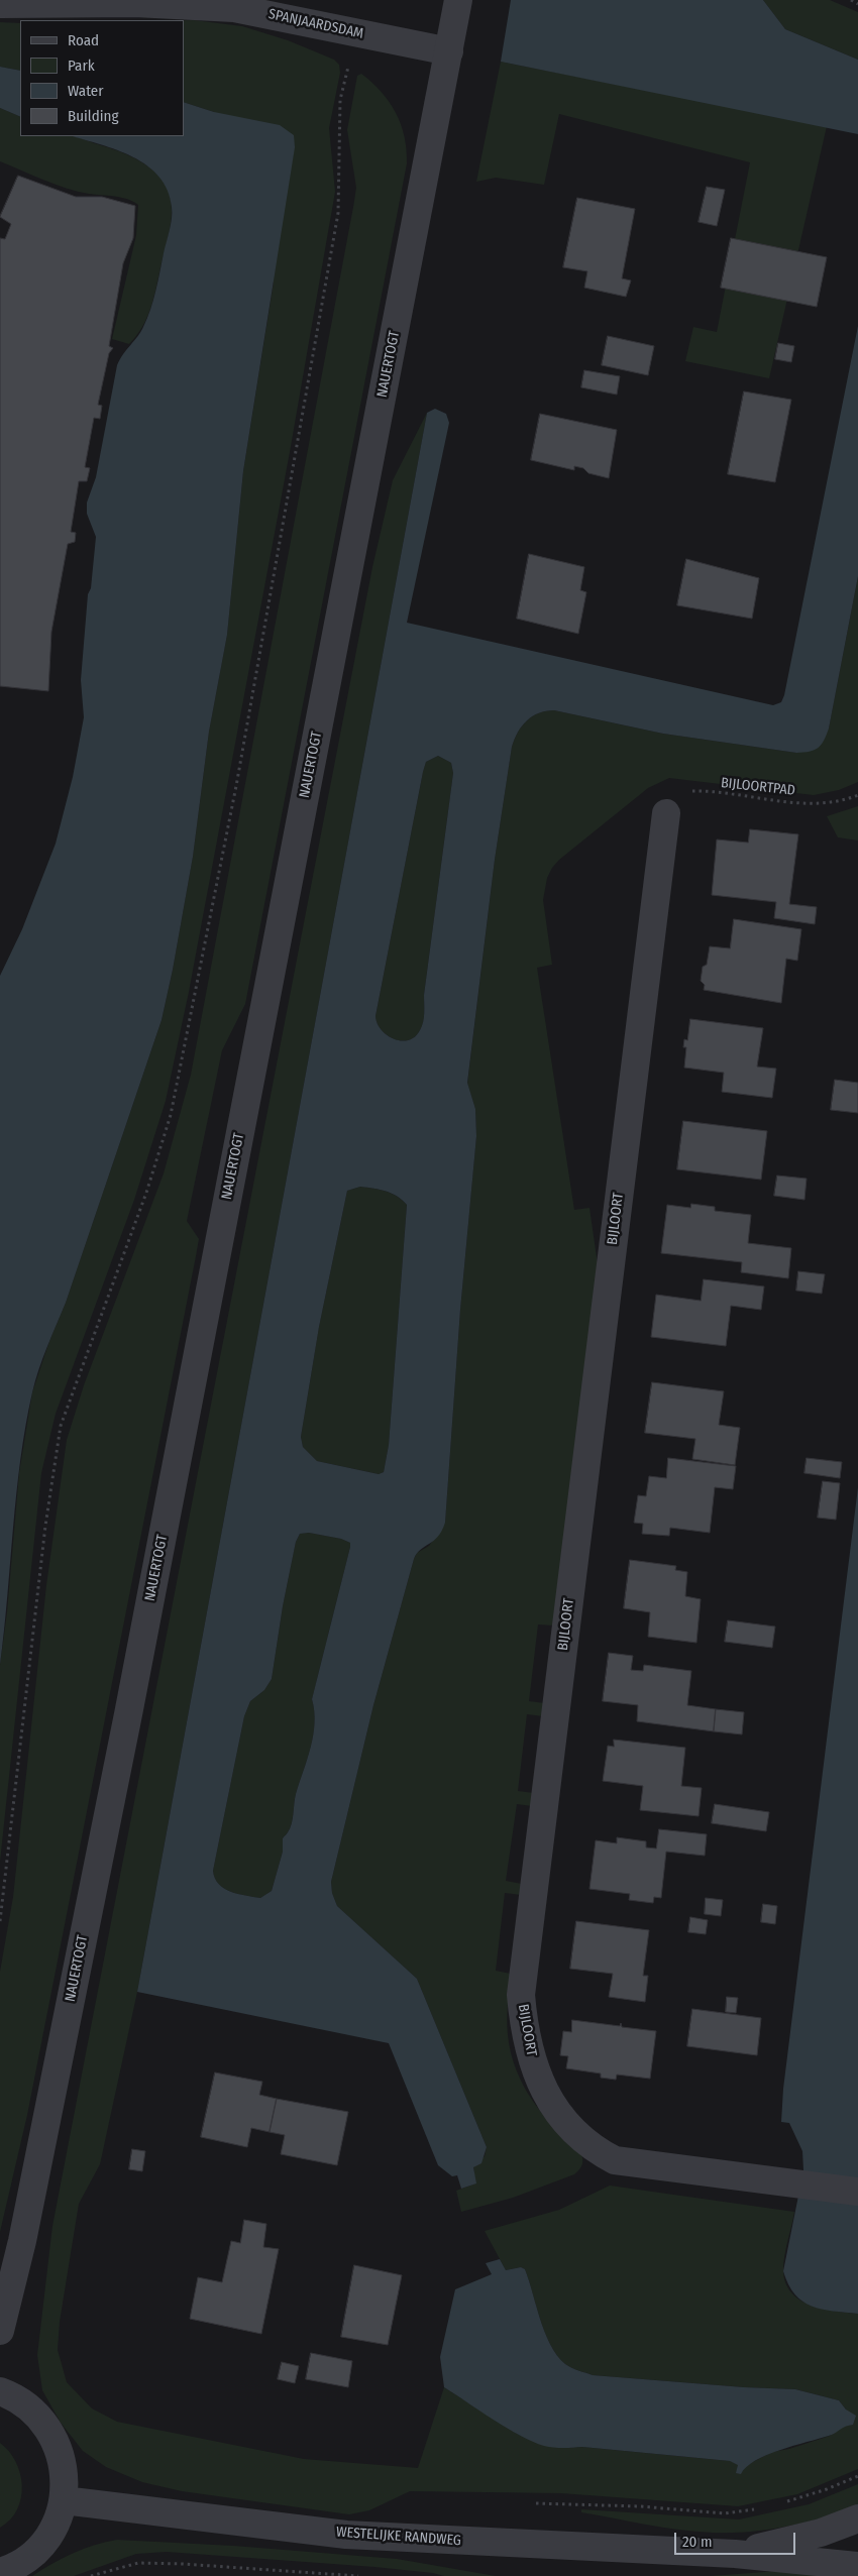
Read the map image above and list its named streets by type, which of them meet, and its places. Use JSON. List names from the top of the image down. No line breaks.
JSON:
{"streets":{"street":["SPANJAARDSDAM","NAUERTOGT","BIJLOORT","WESTELIJKE RANDWEG"],"path":["BIJLOORTPAD"]},"crossings":[["SPANJAARDSDAM","NAUERTOGT"],["BIJLOORTPAD","BIJLOORT"]],"legend":["Road","Park","Water","Building"],"scale_bar":"20 m"}
